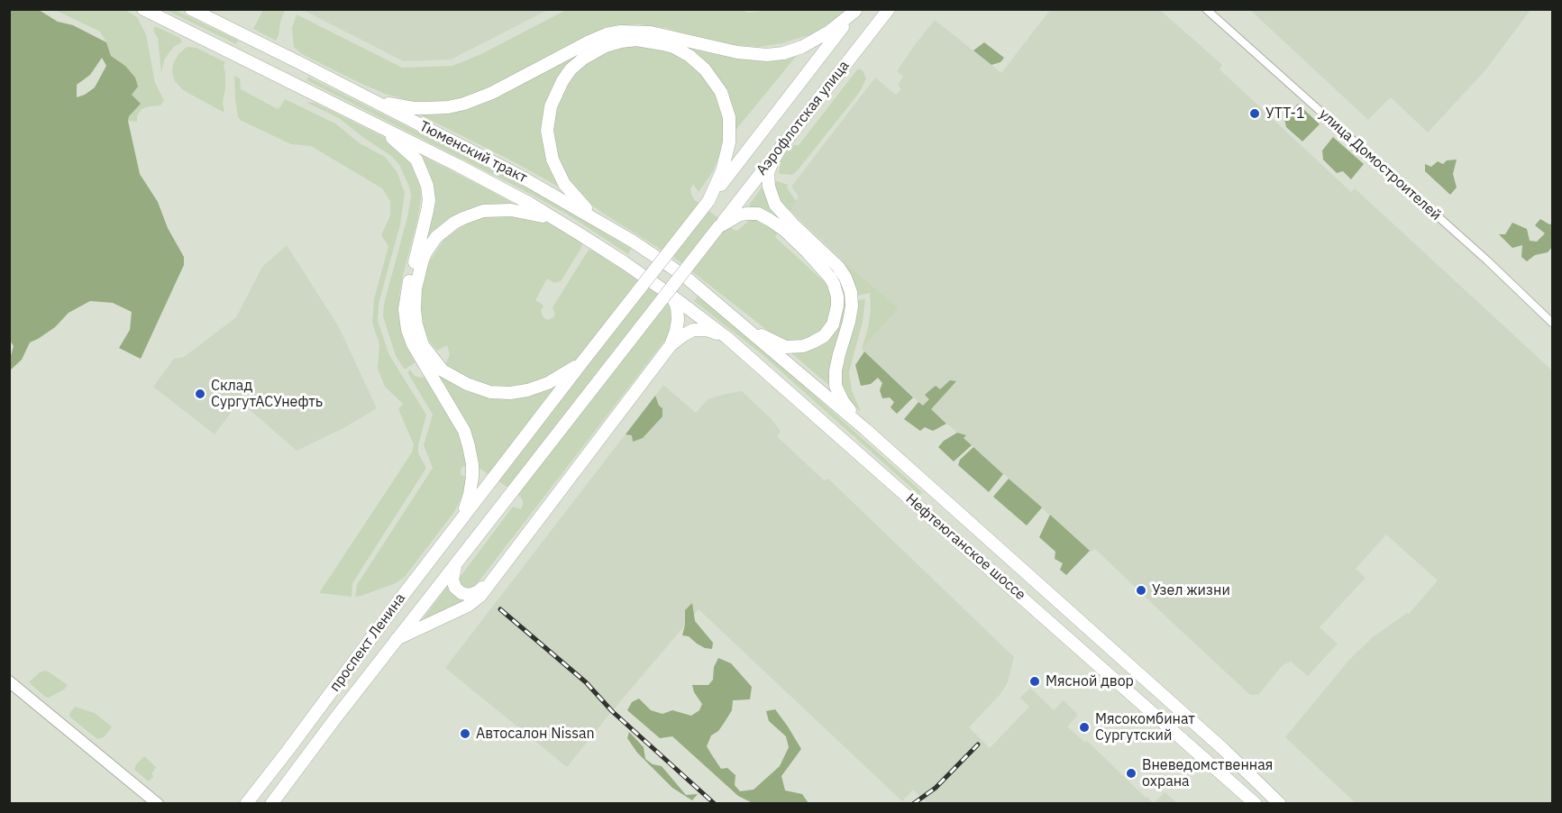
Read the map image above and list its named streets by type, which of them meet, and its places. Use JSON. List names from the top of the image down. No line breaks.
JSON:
{"streets":{"main road":["Аэрофлотская улица","Тюменский тракт","Нефтеюганское шоссе","проспект Ленина"],"street":["улица Домостроителей"]},"crossings":[["Аэрофлотская улица","проспект Ленина"],["Тюменский тракт","Нефтеюганское шоссе"]],"places":["УТТ-1","Склад СургутАСУнефть","Узел жизни","Мясной двор","Мясокомбинат Сургутский","Автосалон Nissan","Вневедомственная охрана"]}
